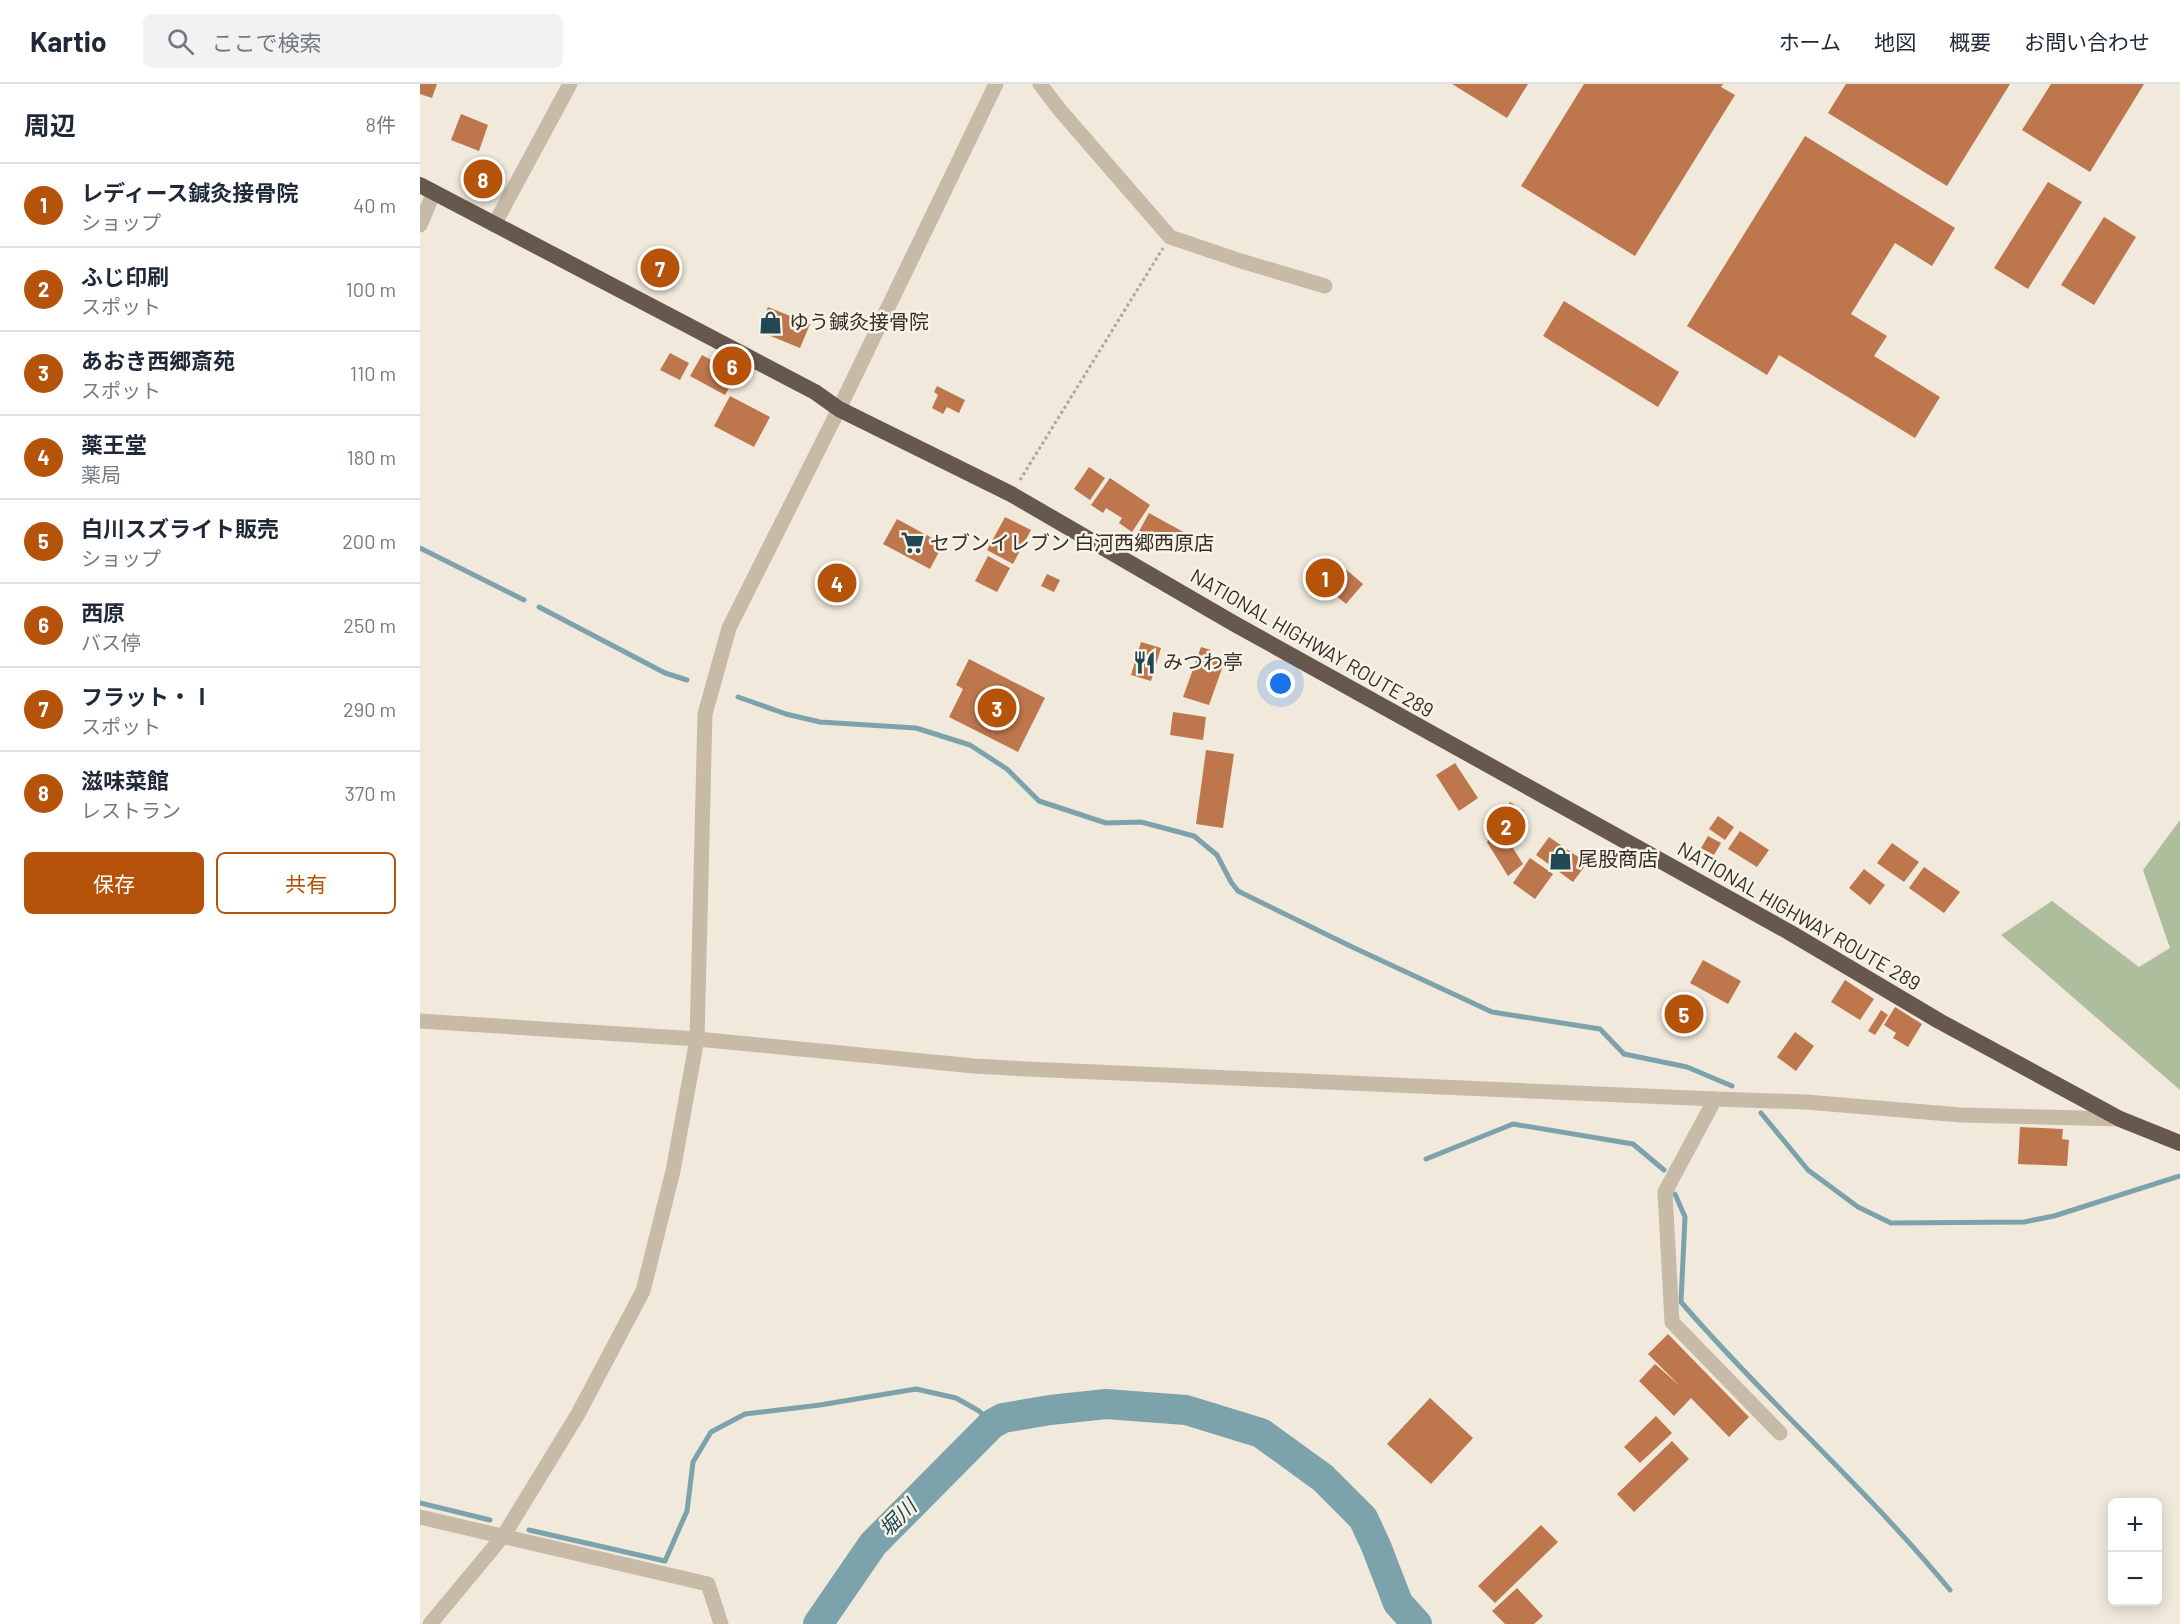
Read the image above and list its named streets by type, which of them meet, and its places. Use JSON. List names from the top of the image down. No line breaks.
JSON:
{"streets":{"highway":["NATIONAL HIGHWAY ROUTE 289"]},"water":["堀川"],"places":{"shop":["ゆう鍼灸接骨院","尾股商店"],"supermarket":["セブンイレブン 白河西郷西原店"],"restaurant":["みつわ亭"]},"page":{"header":"Kartio","search":"ここで検索","nav":["ホーム","地図","概要","お問い合わせ"],"heading":["周辺","8件"],"pins":["8","7","6","1","4","3","2","5"],"list":[{"mark":"1","name":"レディース鍼灸接骨院","note":"ショップ","value":"40 m"},{"mark":"2","name":"ふじ印刷","note":"スポット","value":"100 m"},{"mark":"3","name":"あおき西郷斎苑","note":"スポット","value":"110 m"},{"mark":"4","name":"薬王堂","note":"薬局","value":"180 m"},{"mark":"5","name":"白川スズライト販売","note":"ショップ","value":"200 m"},{"mark":"6","name":"西原","note":"バス停","value":"250 m"},{"mark":"7","name":"フラット・Ⅰ","note":"スポット","value":"290 m"},{"mark":"8","name":"滋味菜館","note":"レストラン","value":"370 m"}],"buttons":["保存","共有"],"map_buttons":["+","−"]}}
